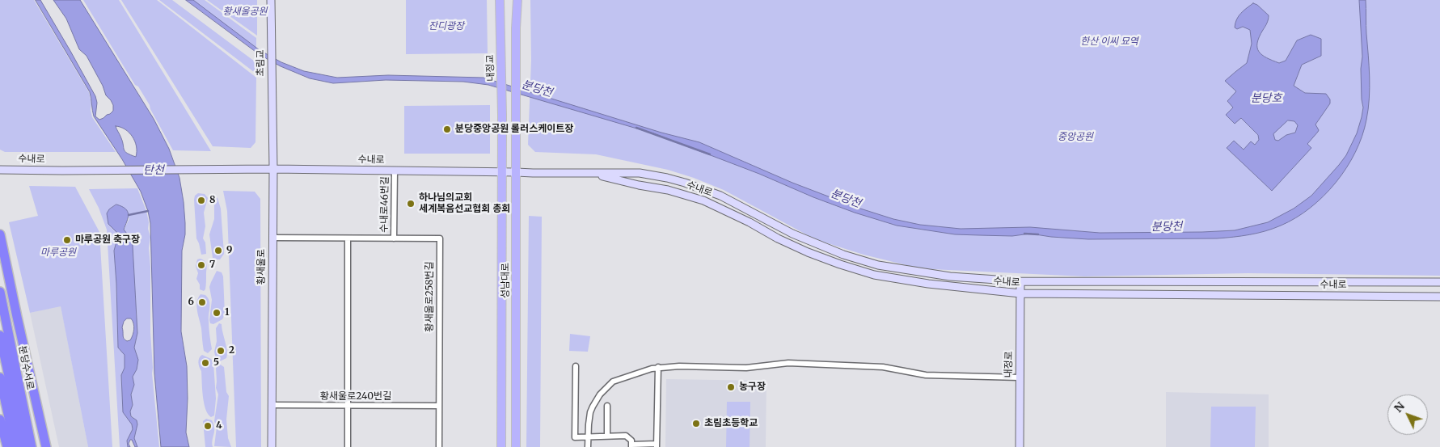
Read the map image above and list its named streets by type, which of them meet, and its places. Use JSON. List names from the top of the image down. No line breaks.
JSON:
{"streets":{"highway":["분당수서로"],"main road":["초림교","내정교","수내로","황새울로","성남대로","내정로"],"street":["수내로46번길","황새울로258번길","황새울로240번길"]},"crossings":[["초림교","황새울로"],["내정교","성남대로"],["수내로","수내로46번길"],["수내로","황새울로"],["수내로","성남대로"],["수내로","내정로"],["수내로46번길","황새울로258번길"],["황새울로","황새울로258번길"],["황새울로","황새울로240번길"],["황새울로258번길","황새울로240번길"]],"water":["분당천","분당호","탄천"],"parks":["황새울공원","잔디광장","한산 이씨 묘역","중앙공원","마루공원"],"places":["분당중앙공원 롤러스케이트장","8","하나님의교회 세계복음선교협회 총회","마루공원 축구장","9","7","6","1","2","5","농구장","초림초등학교","4"],"north":"top left"}
